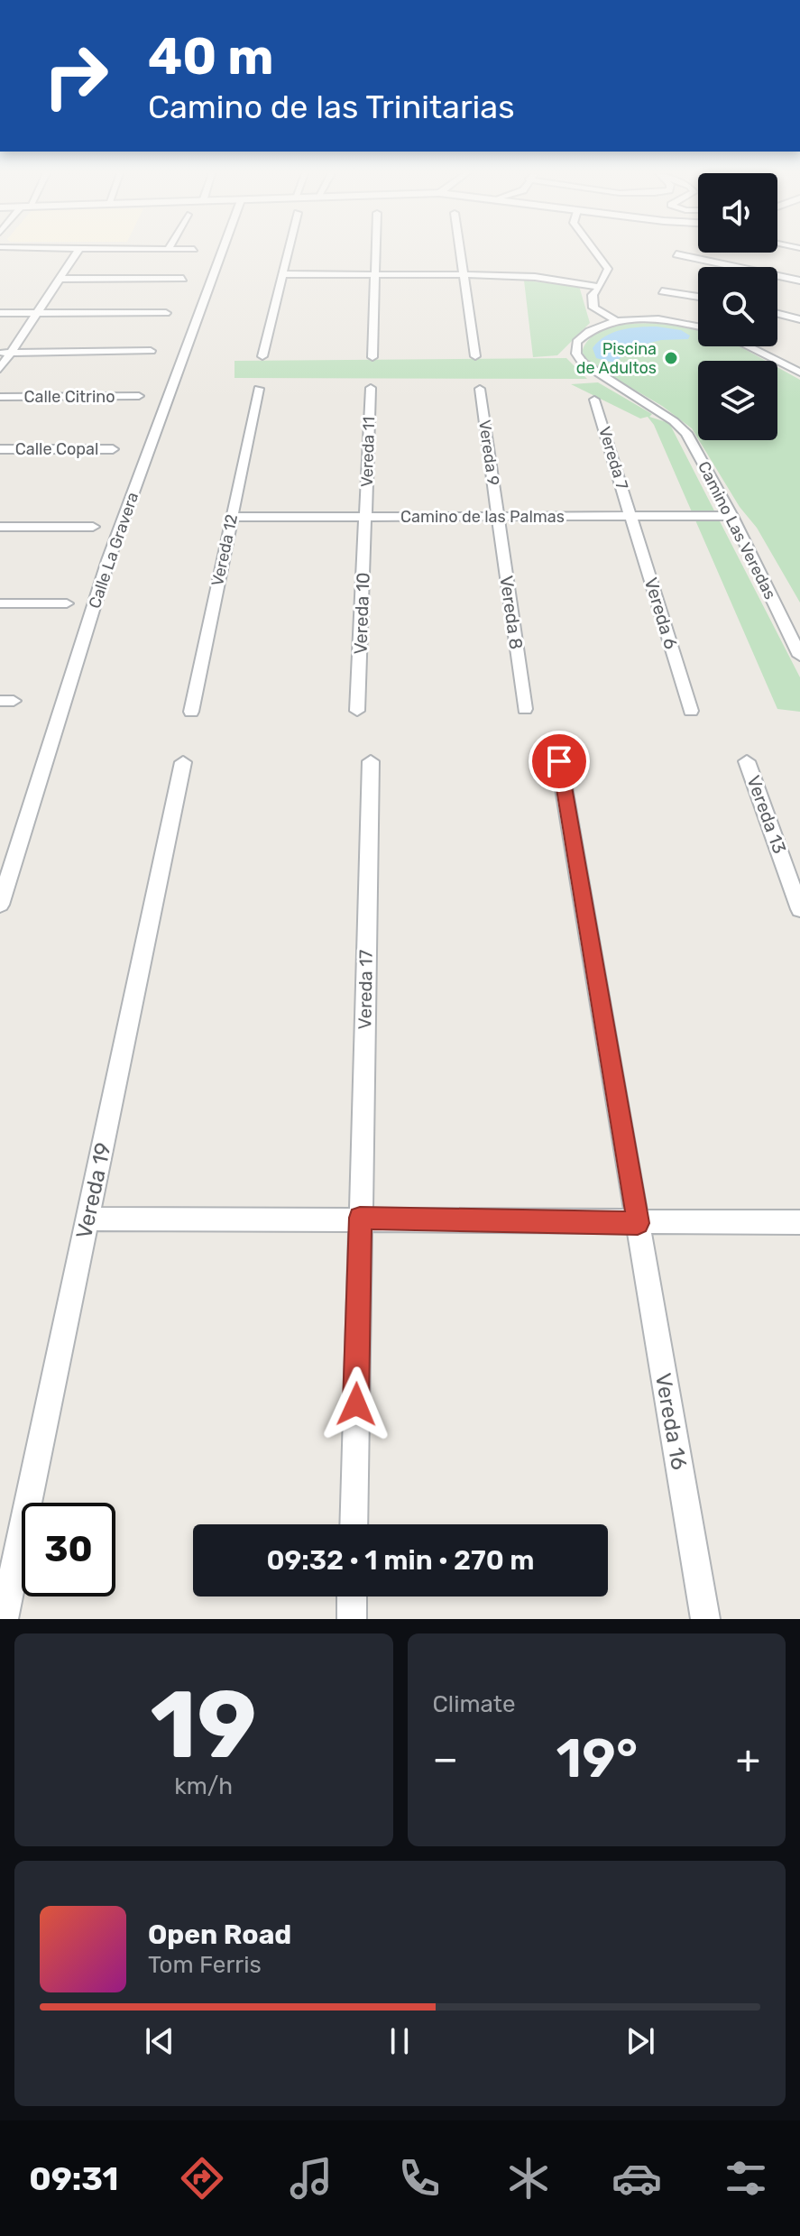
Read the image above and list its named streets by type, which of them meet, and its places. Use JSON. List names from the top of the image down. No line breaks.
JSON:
{"streets":{"street":["Calle Citrino","Calle Copal","Vereda 11","Vereda 9","Vereda 7","Camino de las Palmas","Camino Las Veredas","Calle La Gravera","Vereda 12","Vereda 8","Vereda 10","Vereda 6","Vereda 13","Vereda 17","Vereda 19","Vereda 16"]},"crossings":[["Vereda 11","Camino de las Palmas"],["Vereda 11","Vereda 10"],["Vereda 9","Camino de las Palmas"],["Vereda 9","Vereda 8"],["Vereda 7","Camino de las Palmas"],["Vereda 7","Vereda 6"],["Camino de las Palmas","Camino Las Veredas"],["Camino de las Palmas","Vereda 12"],["Camino de las Palmas","Vereda 8"],["Camino de las Palmas","Vereda 10"],["Camino de las Palmas","Vereda 6"]],"places":["Piscina de Adultos"],"page":{"turn":["40 m","Camino de las Trinitarias"],"limit":"30","trip":"09:32 · 1 min · 270 m","tile":[["19","km/h"],"Climate"],"heat":["−","19°","+"],"song":["Open Road","Tom Ferris"],"tabs":"09:31"}}
